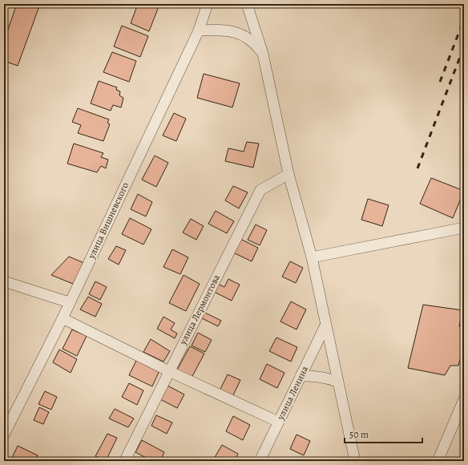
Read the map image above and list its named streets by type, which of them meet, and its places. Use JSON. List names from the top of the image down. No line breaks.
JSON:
{"streets":{"street":["улица Вишневского","улица Лермонтова","улица Ленина"]},"scale_bar":"50 m"}
